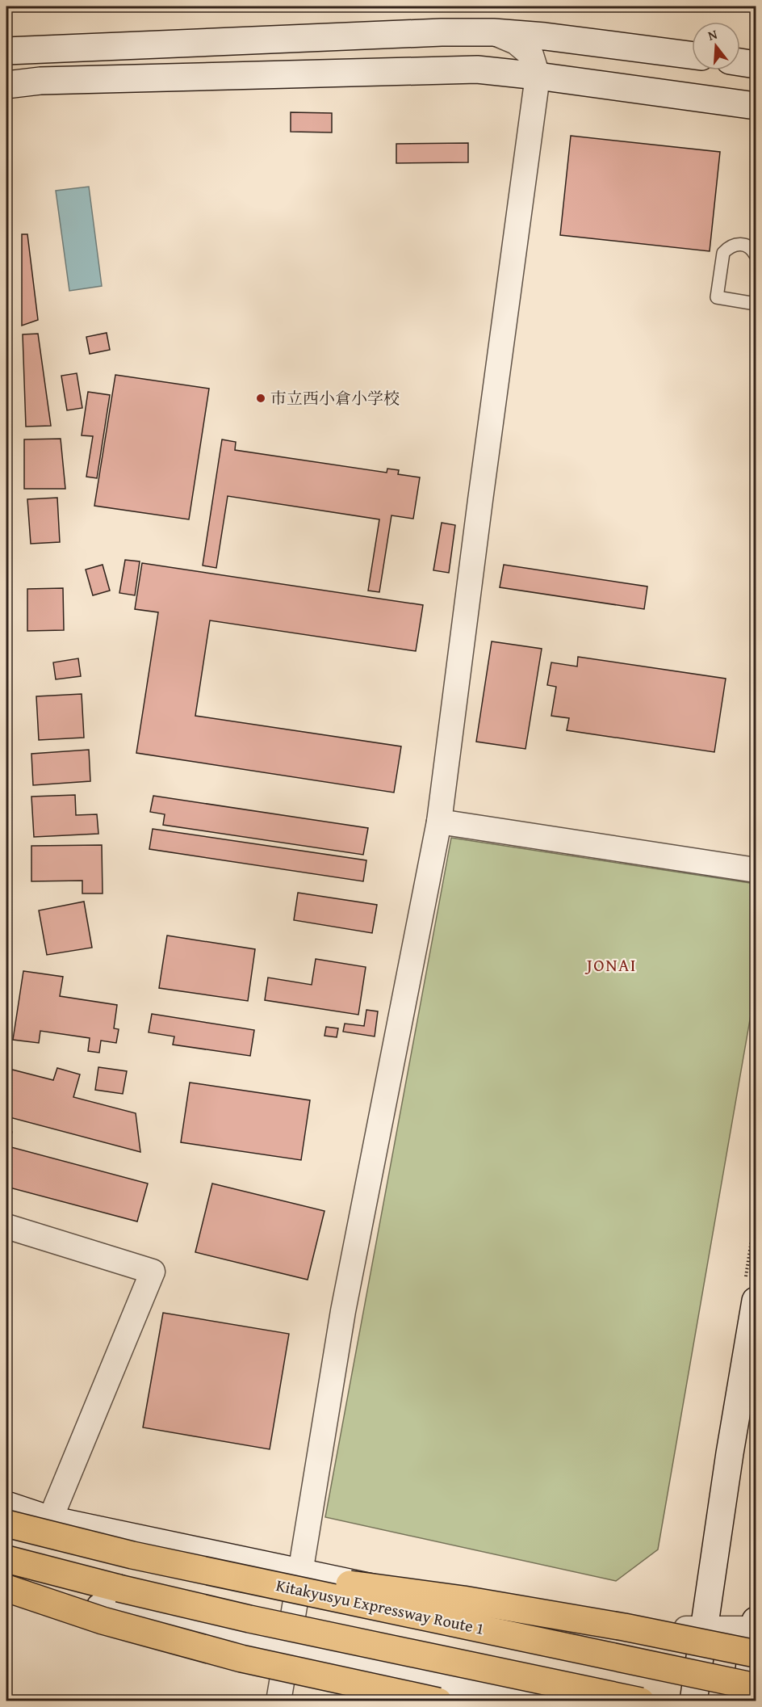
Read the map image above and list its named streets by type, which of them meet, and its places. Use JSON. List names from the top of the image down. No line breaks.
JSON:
{"districts":["JONAI"],"places":["市立西小倉小学校"],"north":"top"}
